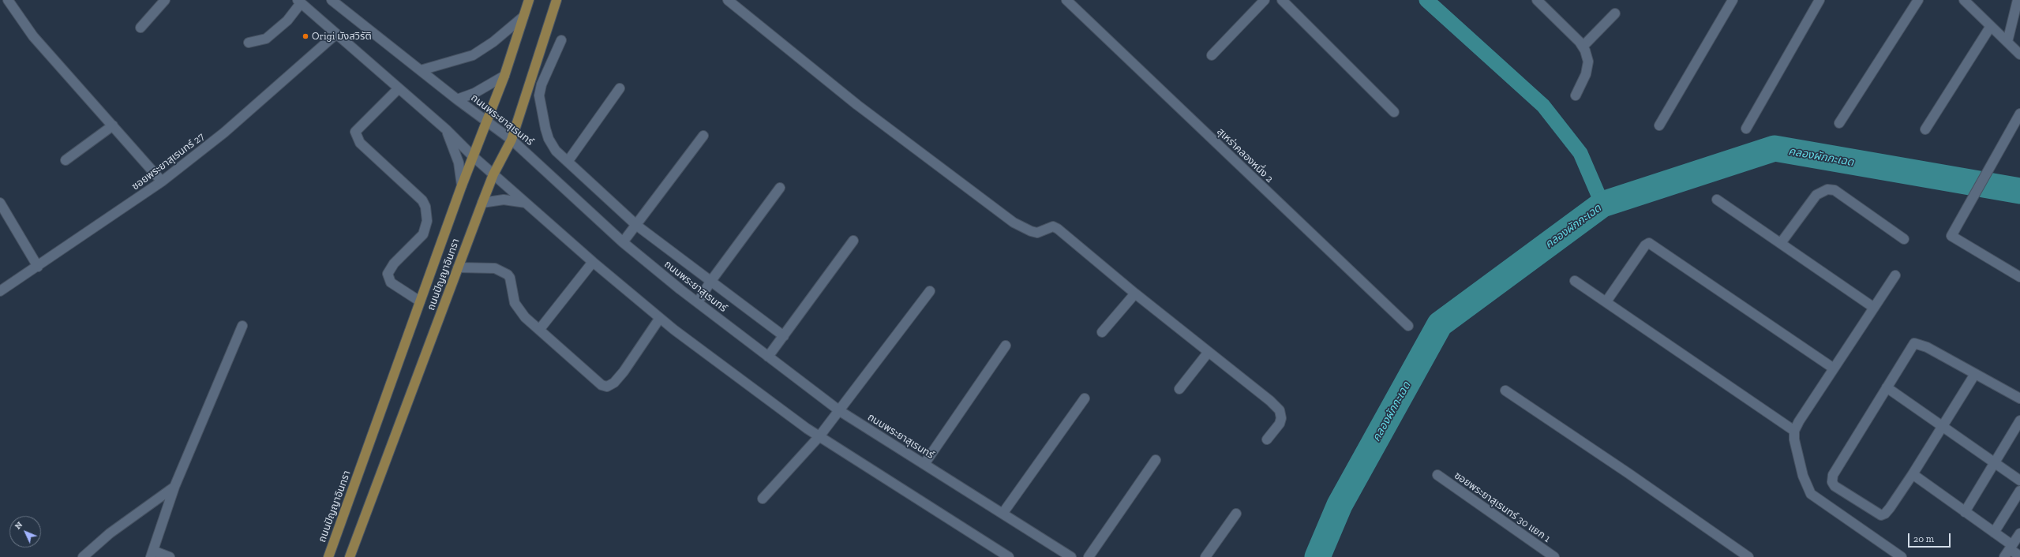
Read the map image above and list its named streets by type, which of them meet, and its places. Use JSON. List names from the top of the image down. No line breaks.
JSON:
{"streets":{"main road":["ถนนปัญญาอินทรา"],"street":["ถนนพระยาสุเรนทร์","สุเหร่าคลองหนึ่ง 2","ซอยพระยาสุเรนทร์ 27","ซอยพระยาสุเรนทร์ 30 แยก 1"]},"crossings":[["ถนนพระยาสุเรนทร์","ถนนปัญญาอินทรา"]],"water":["คลองผักกะเฉด"],"places":["Origi มังสวิรัติ"],"scale_bar":"20 m","north":"top left"}
